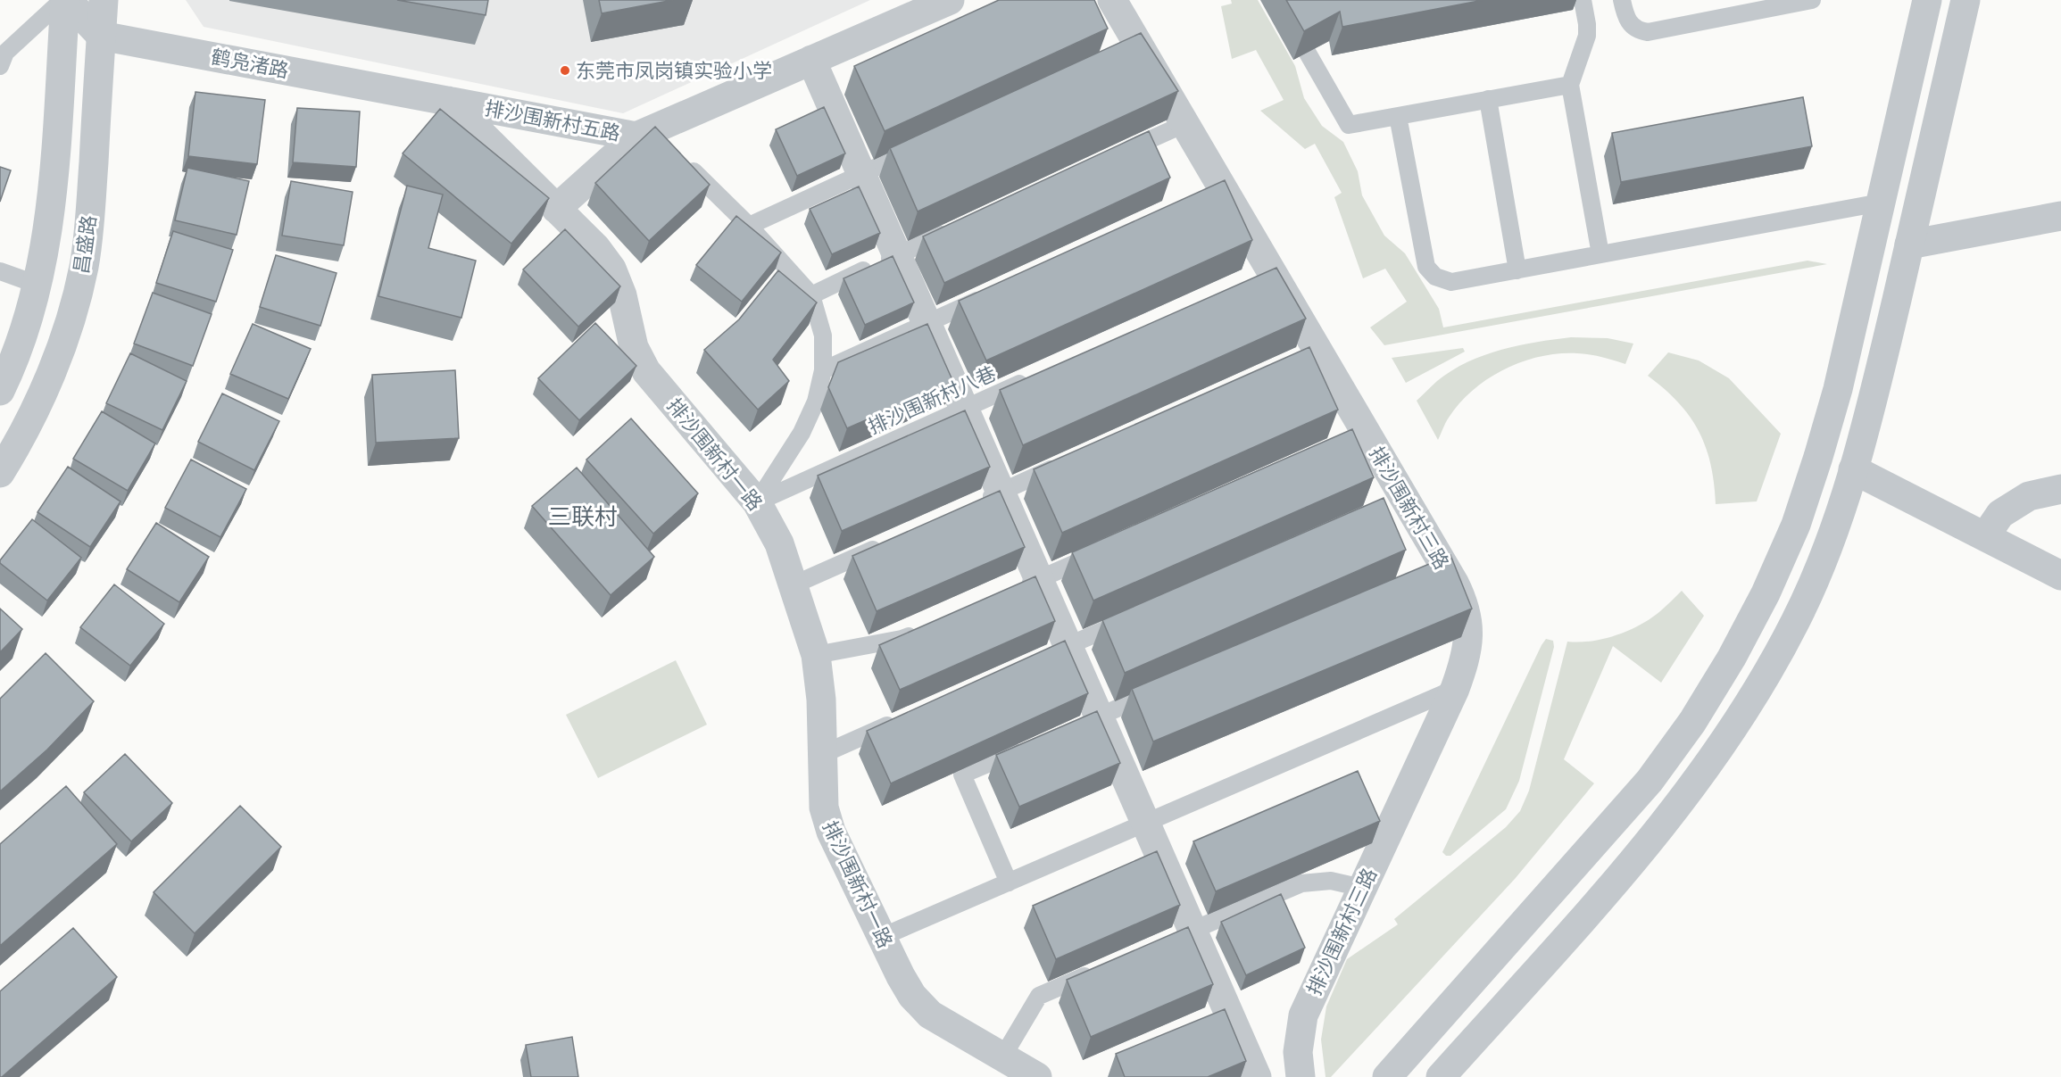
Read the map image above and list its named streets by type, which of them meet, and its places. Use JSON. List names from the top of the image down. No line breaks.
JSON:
{"streets":{"street":["鹤凫渚路","排沙围新村五路","昌盛路","排沙围新村一路","排沙围新村三路"],"lane":["排沙围新村八巷"]},"crossings":[["鹤凫渚路","排沙围新村五路"],["鹤凫渚路","昌盛路"],["鹤凫渚路","排沙围新村一路"],["排沙围新村五路","排沙围新村一路"],["排沙围新村八巷","排沙围新村一路"]],"districts":["三联村"],"places":["东莞市凤岗镇实验小学"]}
